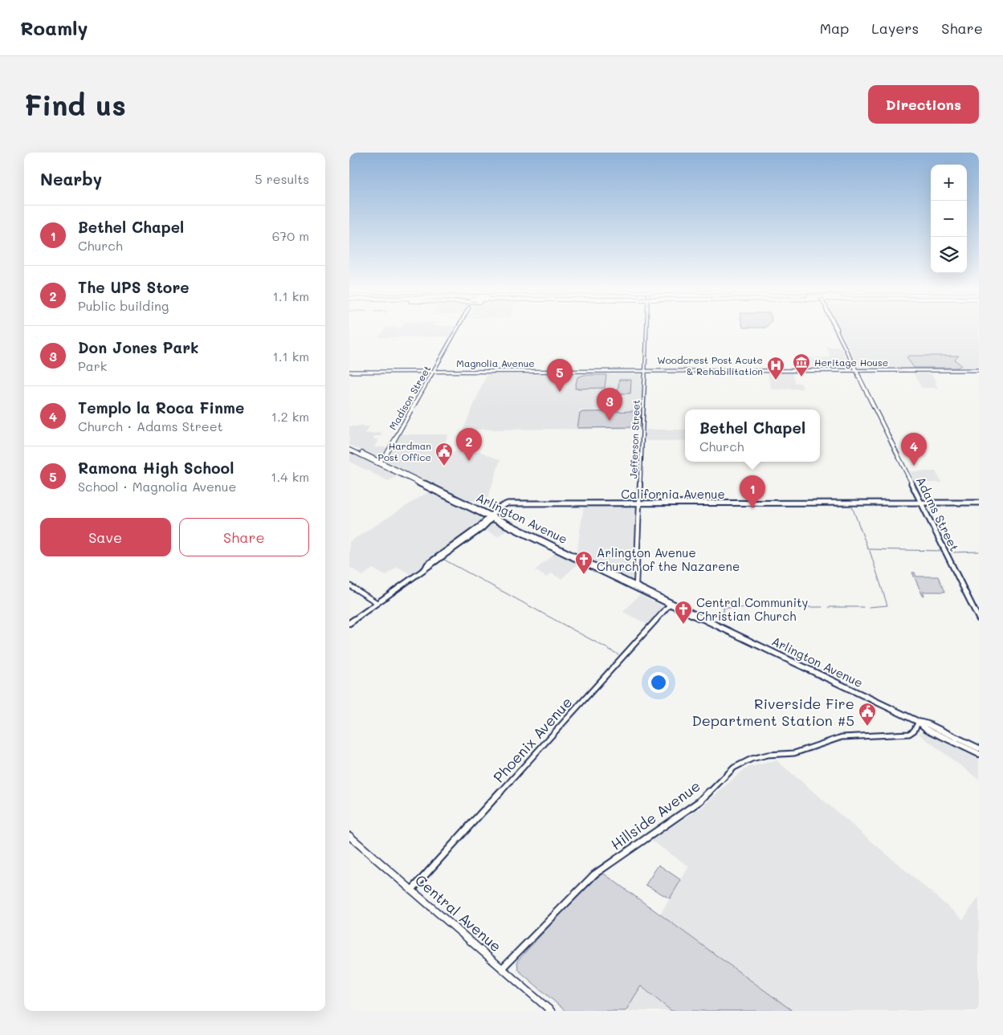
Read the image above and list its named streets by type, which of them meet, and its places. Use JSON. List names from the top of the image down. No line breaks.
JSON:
{"streets":{"main road":["Magnolia Avenue","Madison Street","California Avenue","Adams Street","Arlington Avenue","Central Avenue"],"street":["Jefferson Street","Phoenix Avenue","Hillside Avenue"]},"crossings":[["Magnolia Avenue","Madison Street"],["Magnolia Avenue","Jefferson Street"],["Magnolia Avenue","Adams Street"],["Madison Street","Arlington Avenue"],["Jefferson Street","California Avenue"],["Jefferson Street","Arlington Avenue"],["California Avenue","Adams Street"],["California Avenue","Arlington Avenue"],["Arlington Avenue","Phoenix Avenue"],["Arlington Avenue","Hillside Avenue"],["Phoenix Avenue","Central Avenue"],["Hillside Avenue","Central Avenue"]],"places":{"museum":["Heritage House"],"hospital":["Woodcrest Post Acute & Rehabilitation"],"public building":["Hardman Post Office","Riverside Fire Department Station #5"],"church":["Arlington Avenue Church of the Nazarene","Central Community Christian Church"]},"page":{"header":"Roamly","nav":["Map","Layers","Share"],"buttons":["Directions",["Save","Share"]],"title":"Find us","heading":["Nearby","5 results"],"map_buttons":["+","−"],"list":[{"mark":"1","name":"Bethel Chapel","note":"Church","value":"670 m"},{"mark":"2","name":"The UPS Store","note":"Public building","value":"1.1 km"},{"mark":"3","name":"Don Jones Park","note":"Park","value":"1.1 km"},{"mark":"4","name":"Templo la Roca Finme","note":"Church · Adams Street","value":"1.2 km"},{"mark":"5","name":"Ramona High School","note":"School · Magnolia Avenue","value":"1.4 km"}],"pins":["5","3","2","4","1"],"popup":["Bethel Chapel","Church"]}}
